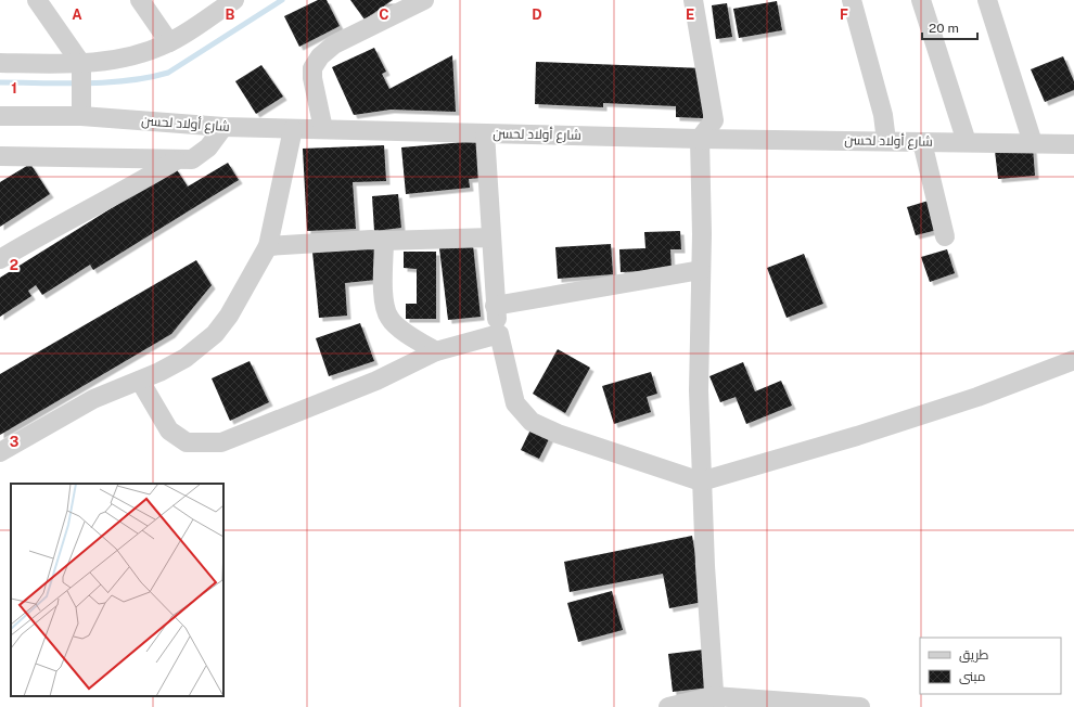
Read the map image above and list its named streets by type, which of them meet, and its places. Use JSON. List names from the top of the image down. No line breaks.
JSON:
{"streets":{"street":["شارع أولاد لحسن"]},"legend":["طريق","مبنى"],"scale_bar":"20 m","grid":{"columns":["A","B","C","D","E","F"],"rows":["1","2","3"]}}
